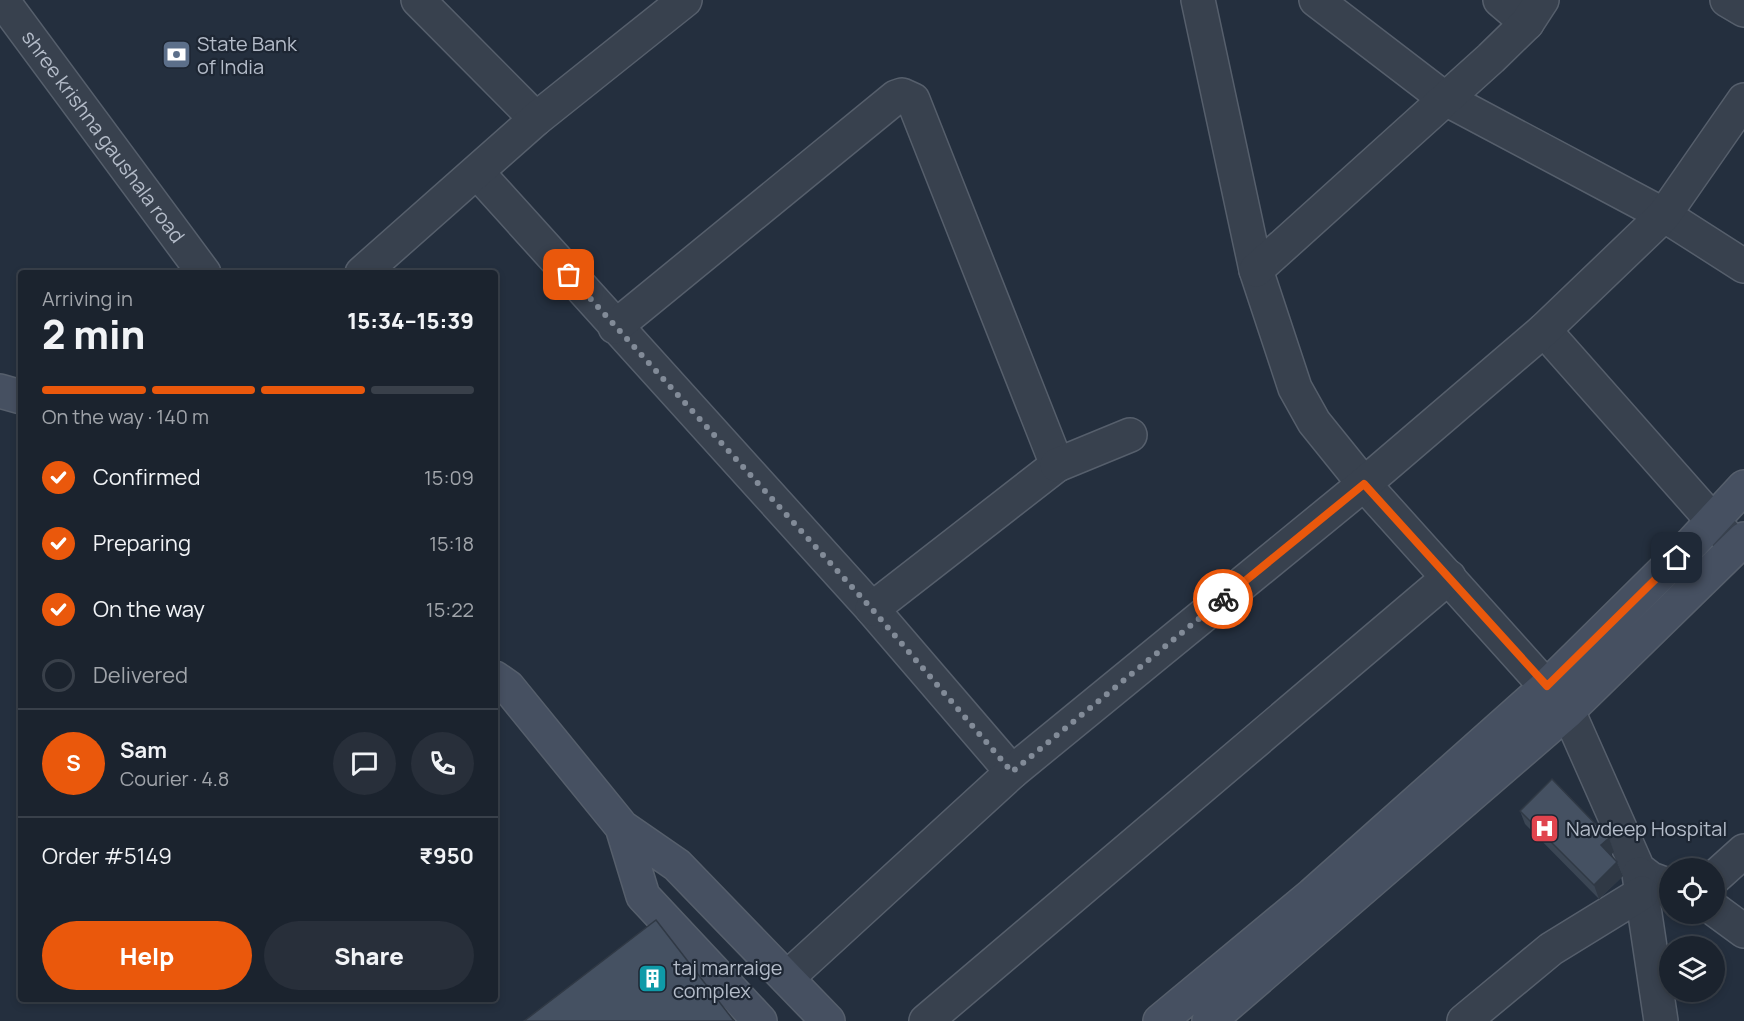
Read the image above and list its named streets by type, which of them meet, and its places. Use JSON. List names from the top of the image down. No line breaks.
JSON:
{"streets":{"street":["shree krishna gaushala road"]},"places":{"bank":["State Bank of India"],"hospital":["Navdeep Hospital"],"building":["taj marraige complex"]},"page":{"heading":["2 min","Arriving in","15:34–15:39"],"panel":["Sam","Courier · 4.8","Order #5149","₹950"],"bar":"On the way · 140 m","list":[["Confirmed","15:09"],["Preparing","15:18"],["On the way","15:22"],"Delivered"],"round":"S","buttons":["Help","Share"]}}
